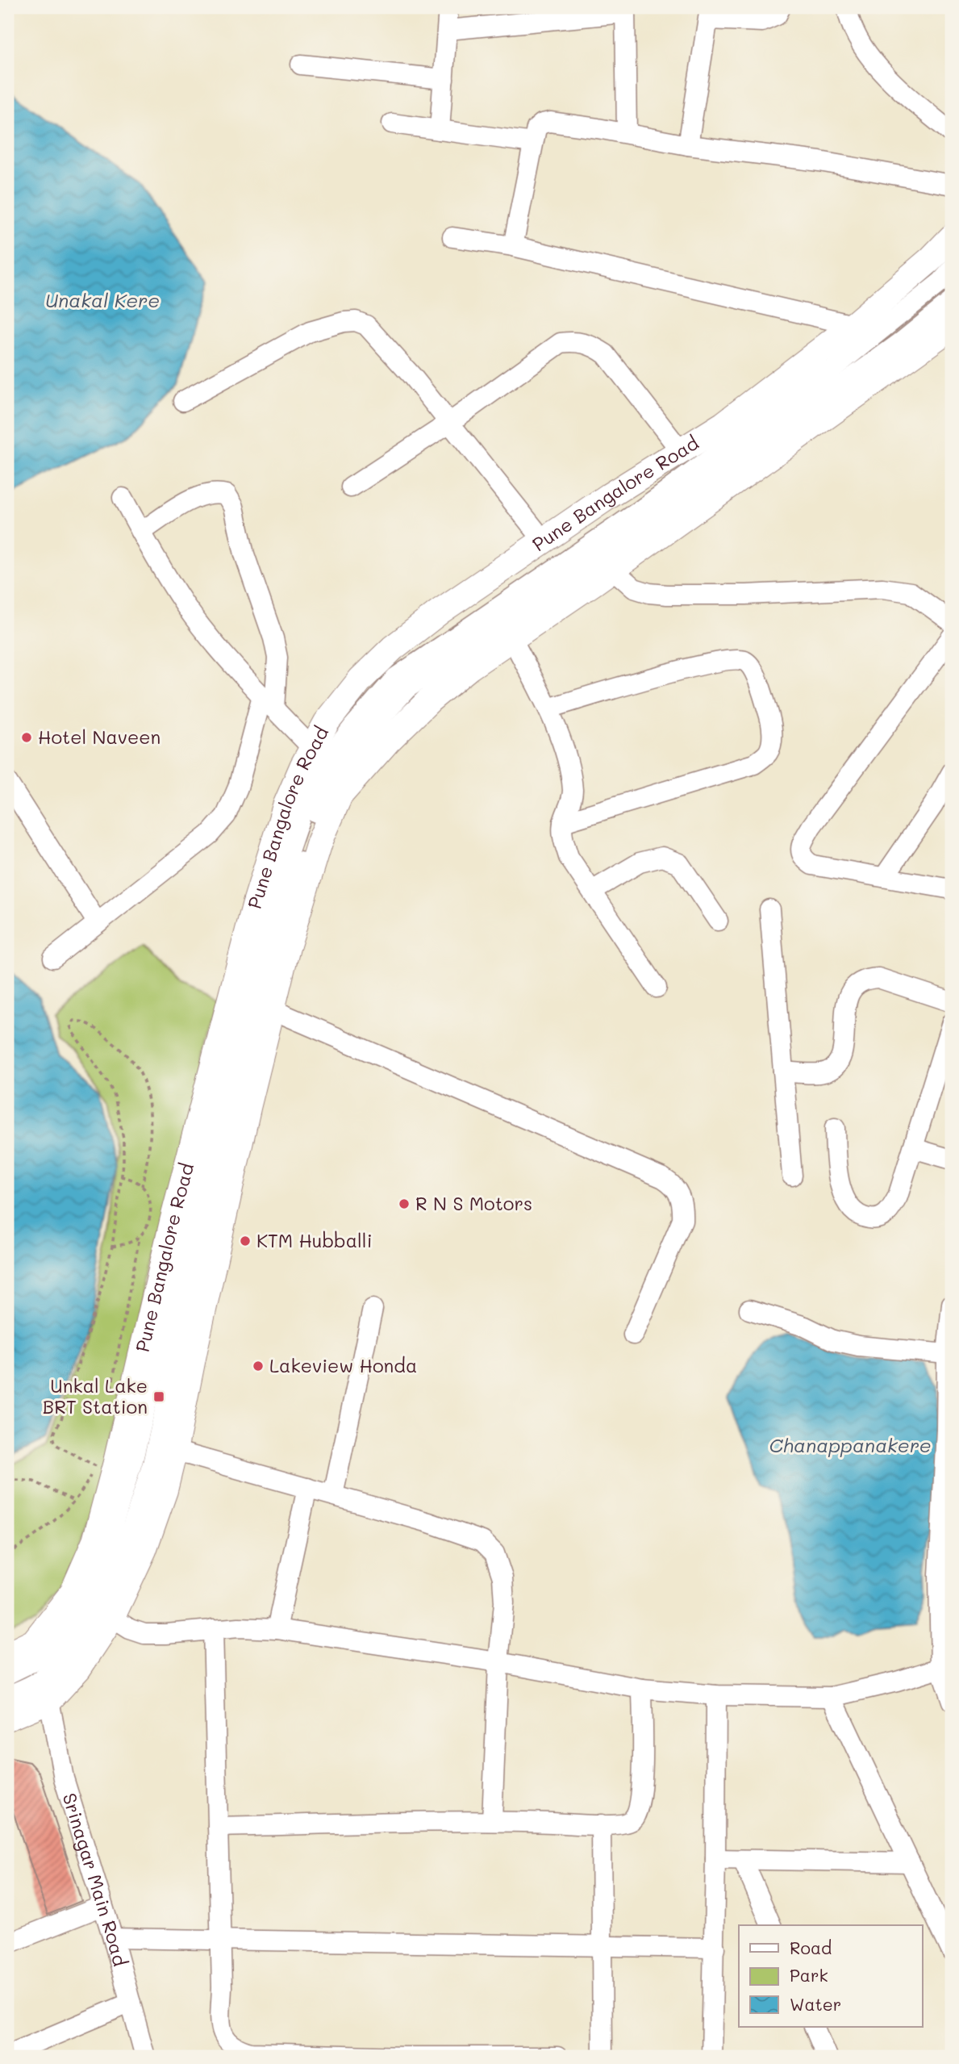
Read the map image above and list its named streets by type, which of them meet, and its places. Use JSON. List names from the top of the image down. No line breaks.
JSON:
{"streets":{"main road":["Pune Bangalore Road"],"street":["Srinagar Main Road"]},"crossings":[["Pune Bangalore Road","Srinagar Main Road"]],"water":["Unakal Kere","Chanappanakere"],"places":{"other":["Hotel Naveen","R N S Motors","KTM Hubballi","Lakeview Honda"],"transit":["Unkal Lake BRT Station"]},"legend":["Road","Park","Water"]}
